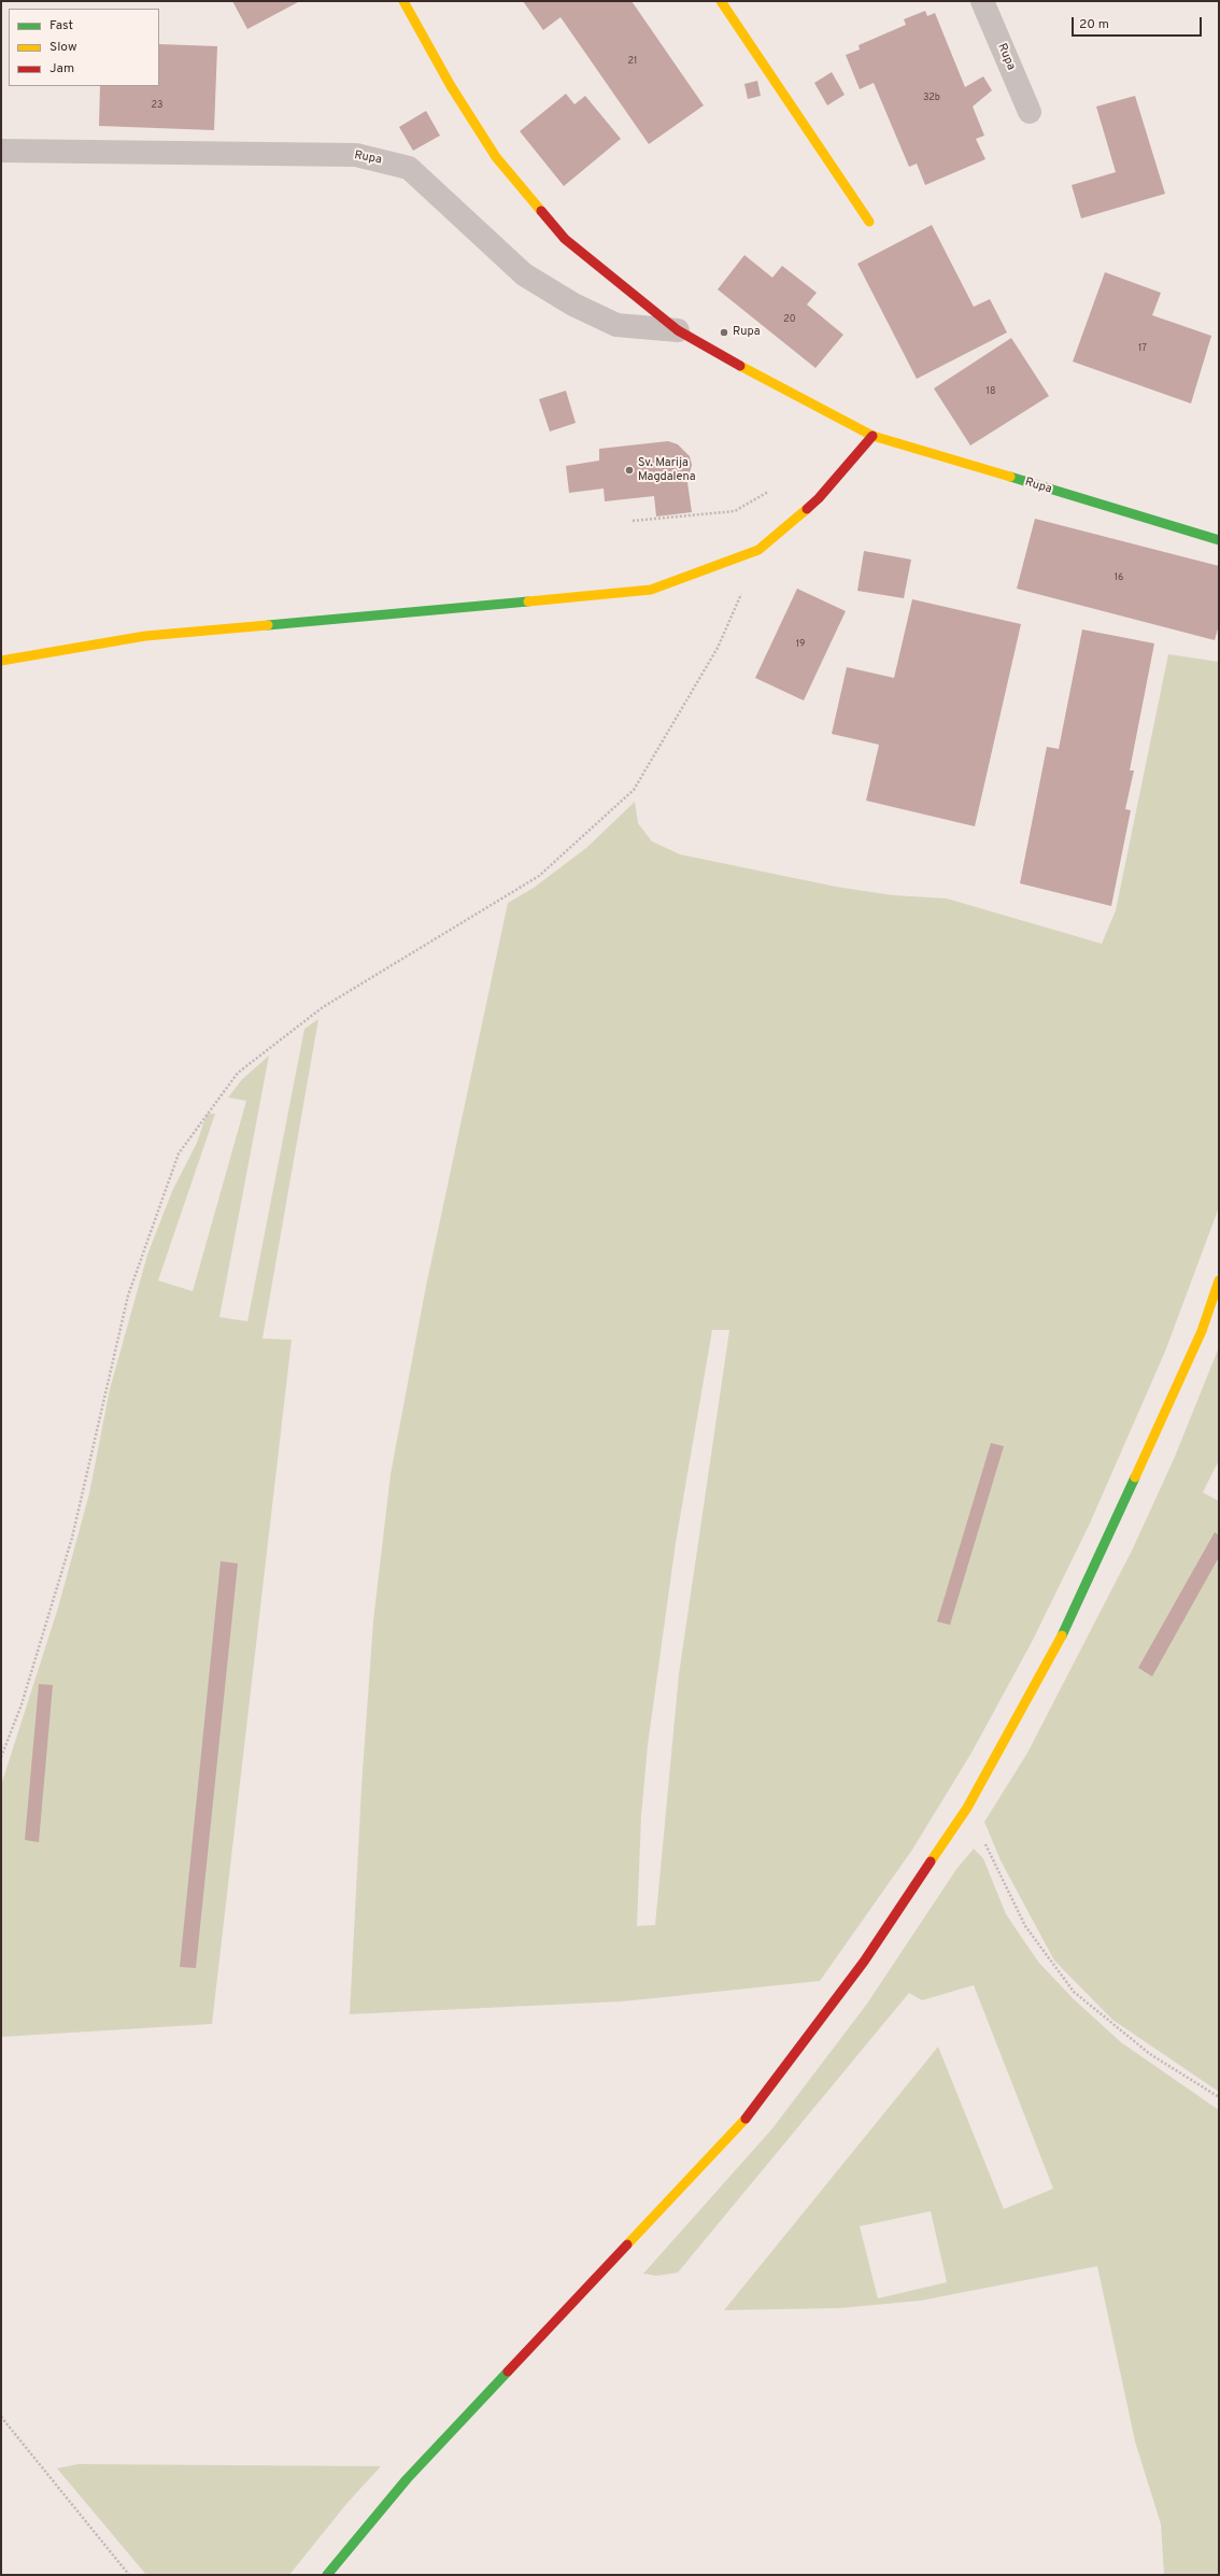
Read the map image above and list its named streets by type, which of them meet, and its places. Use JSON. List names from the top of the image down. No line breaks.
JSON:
{"streets":{"street":["Rupa"]},"places":["Rupa","Sv. Marija Magdalena"],"house_numbers":["21","32b","23","20","17","18","16","19"],"legend":["Fast","Slow","Jam"],"scale_bar":"20 m"}
